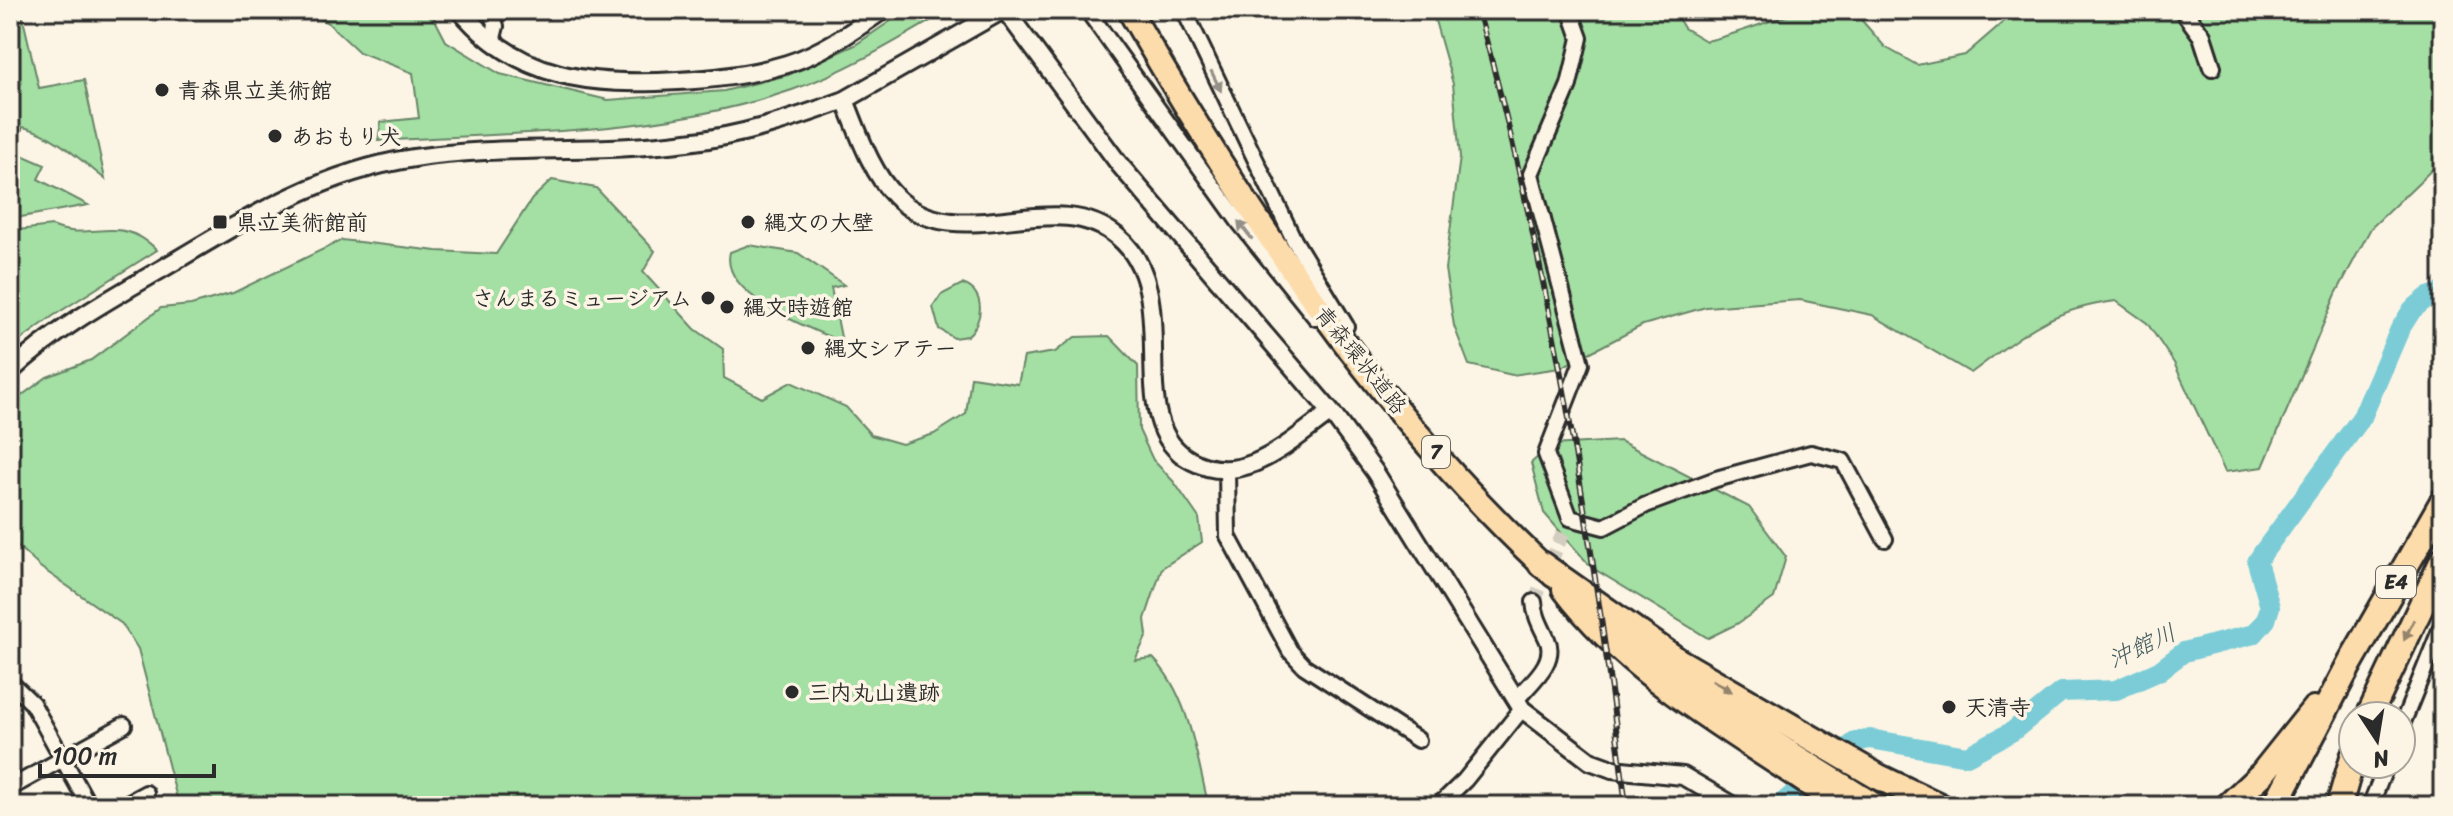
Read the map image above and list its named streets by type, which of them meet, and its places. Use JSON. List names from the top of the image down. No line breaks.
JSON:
{"streets":{"highway":["青森環状道路","7","E4"]},"water":["沖館川"],"places":{"other":["青森県立美術館","あおもり犬","縄文の大壁","さんまるミュージアム","縄文時遊館","縄文シアテー","三内丸山遺跡","天清寺"],"transit":["県立美術館前"]},"scale_bar":"100 m","north":"bottom"}
